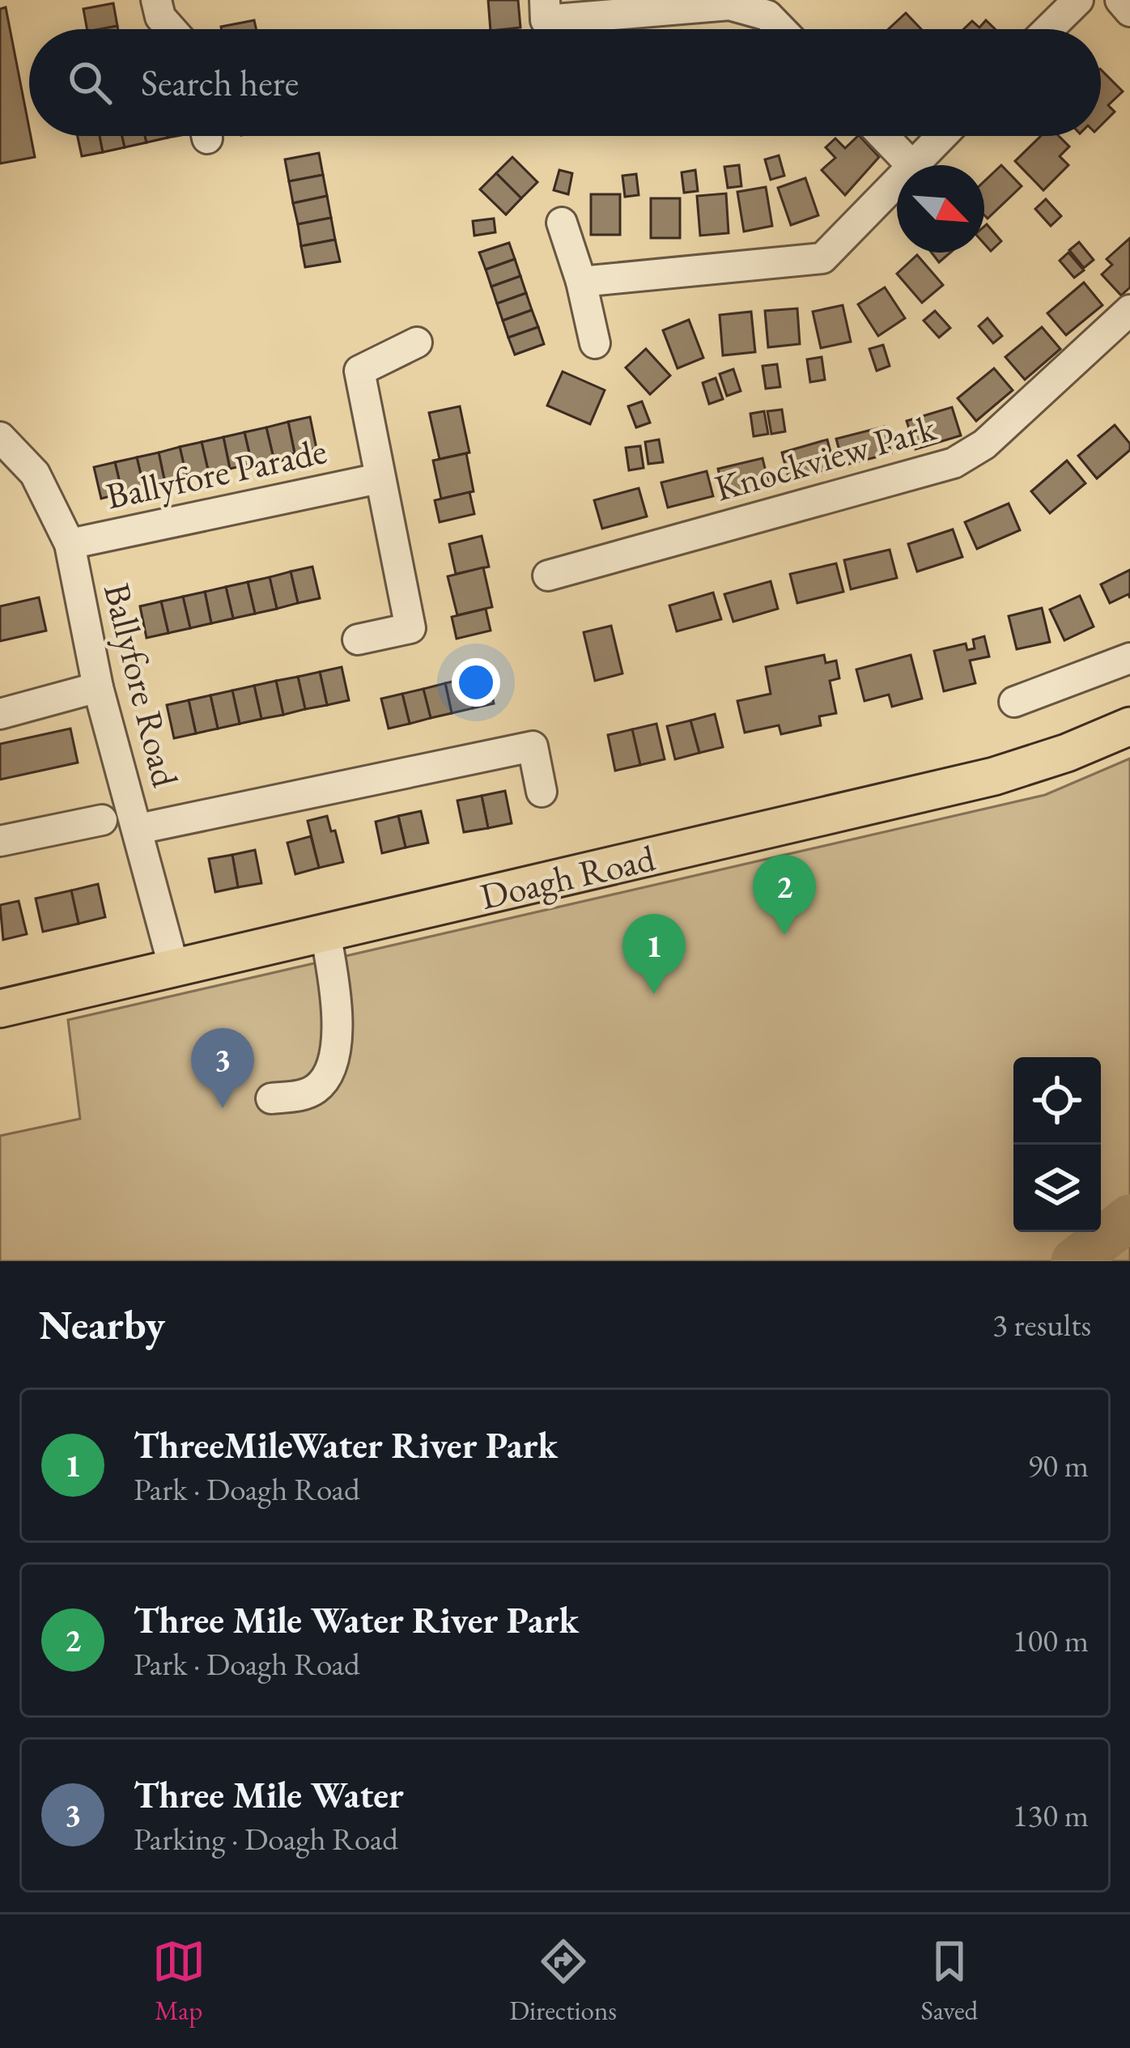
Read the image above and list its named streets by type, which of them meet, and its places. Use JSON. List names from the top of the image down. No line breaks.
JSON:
{"streets":{"main road":["Doagh Road"],"street":["Knockview Park","Ballyfore Parade","Ballyfore Road"]},"crossings":[["Ballyfore Parade","Ballyfore Road"],["Ballyfore Road","Doagh Road"]],"north":"bottom right","page":{"search":"Search here","pins":["2","1","3"],"heading":["Nearby","3 results"],"list":[{"mark":"1","name":"ThreeMileWater River Park","note":"Park · Doagh Road","value":"90 m"},{"mark":"2","name":"Three Mile Water River Park","note":"Park · Doagh Road","value":"100 m"},{"mark":"3","name":"Three Mile Water","note":"Parking · Doagh Road","value":"130 m"}],"nav":["Map","Directions","Saved"]}}
